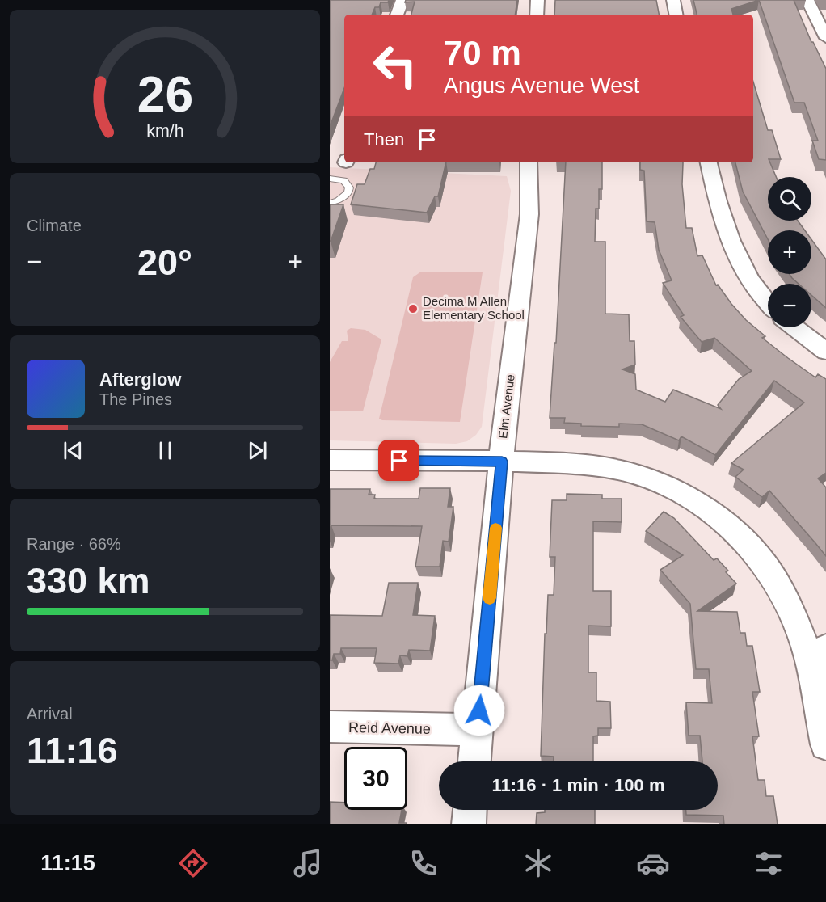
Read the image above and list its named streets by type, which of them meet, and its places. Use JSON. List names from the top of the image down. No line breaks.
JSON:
{"streets":{"street":["Elm Avenue","Reid Avenue"]},"crossings":[["Elm Avenue","Reid Avenue"]],"places":["Decima M Allen Elementary School"],"page":{"turn":["70 m","Angus Avenue West"],"then":"Then","tile":["Climate",["Range · 66%","330 km"],["Arrival","11:16"]],"map_buttons":["+","−"],"heat":["−","20°","+"],"song":["Afterglow","The Pines"],"limit":"30","trip":"11:16 · 1 min · 100 m","tabs":"11:15","gauge":["26","km/h"]}}
